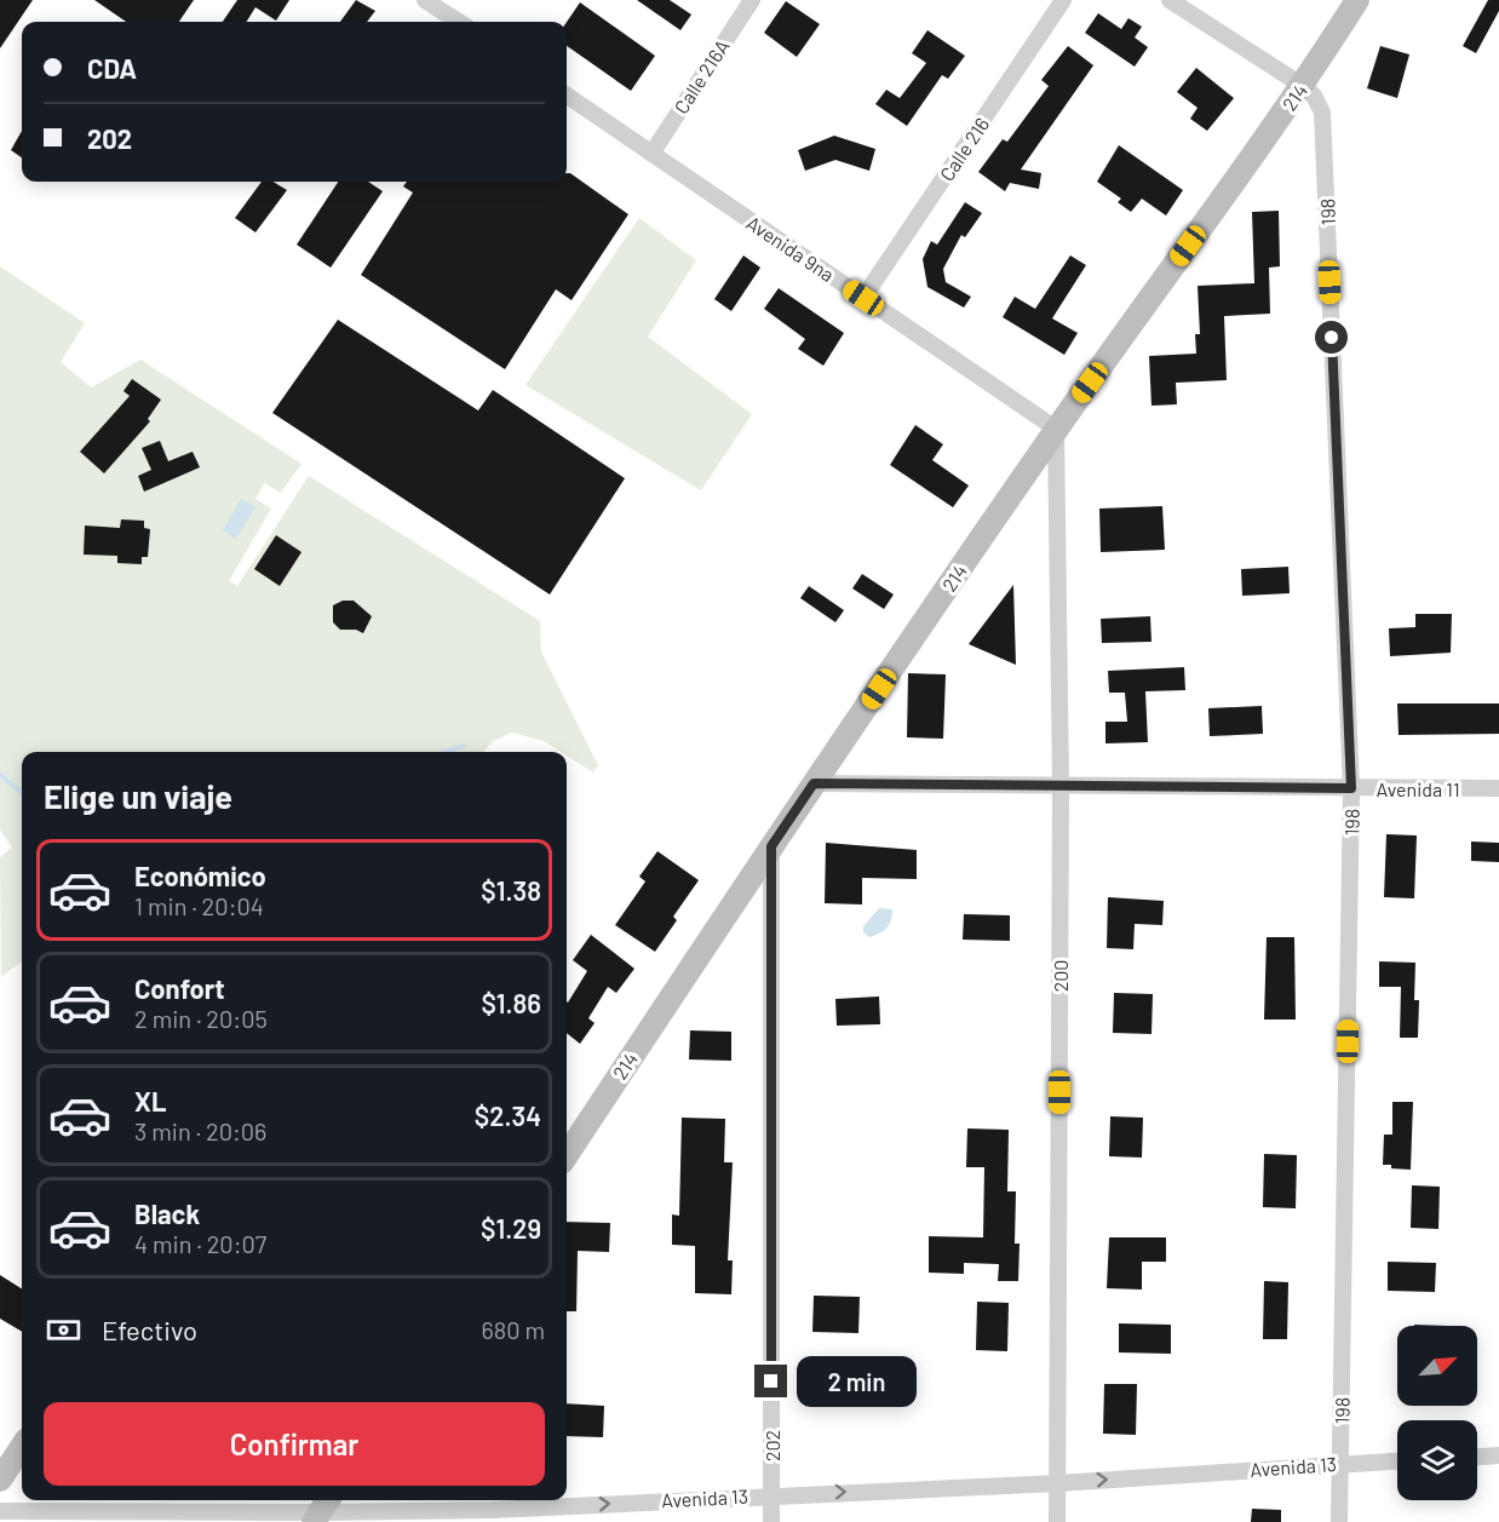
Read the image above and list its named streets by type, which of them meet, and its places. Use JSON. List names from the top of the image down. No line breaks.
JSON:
{"streets":{"street":["Calle 216A","214","Calle 216","198","Avenida 9na","Avenida 11","200","202","Avenida 13"]},"crossings":[["Calle 216A","Avenida 9na"],["214","198"],["214","Avenida 9na"],["214","Avenida 11"],["214","200"],["214","202"],["Calle 216","Avenida 9na"],["198","Avenida 11"],["198","Avenida 13"],["Avenida 9na","200"],["Avenida 11","200"],["200","Avenida 13"],["202","Avenida 13"]],"one_way":["Avenida 13"],"north":"top right","page":{"banner":["CDA","202"],"heading":"Elige un viaje","list":[{"name":"Económico","note":"1 min · 20:04","value":"$1.38"},{"name":"Confort","note":"2 min · 20:05","value":"$1.86"},{"name":"XL","note":"3 min · 20:06","value":"$2.34"},{"name":"Black","note":"4 min · 20:07","value":"$1.29"}],"pay":["Efectivo","680 m"],"bubble":"2 min","buttons":"Confirmar"}}
